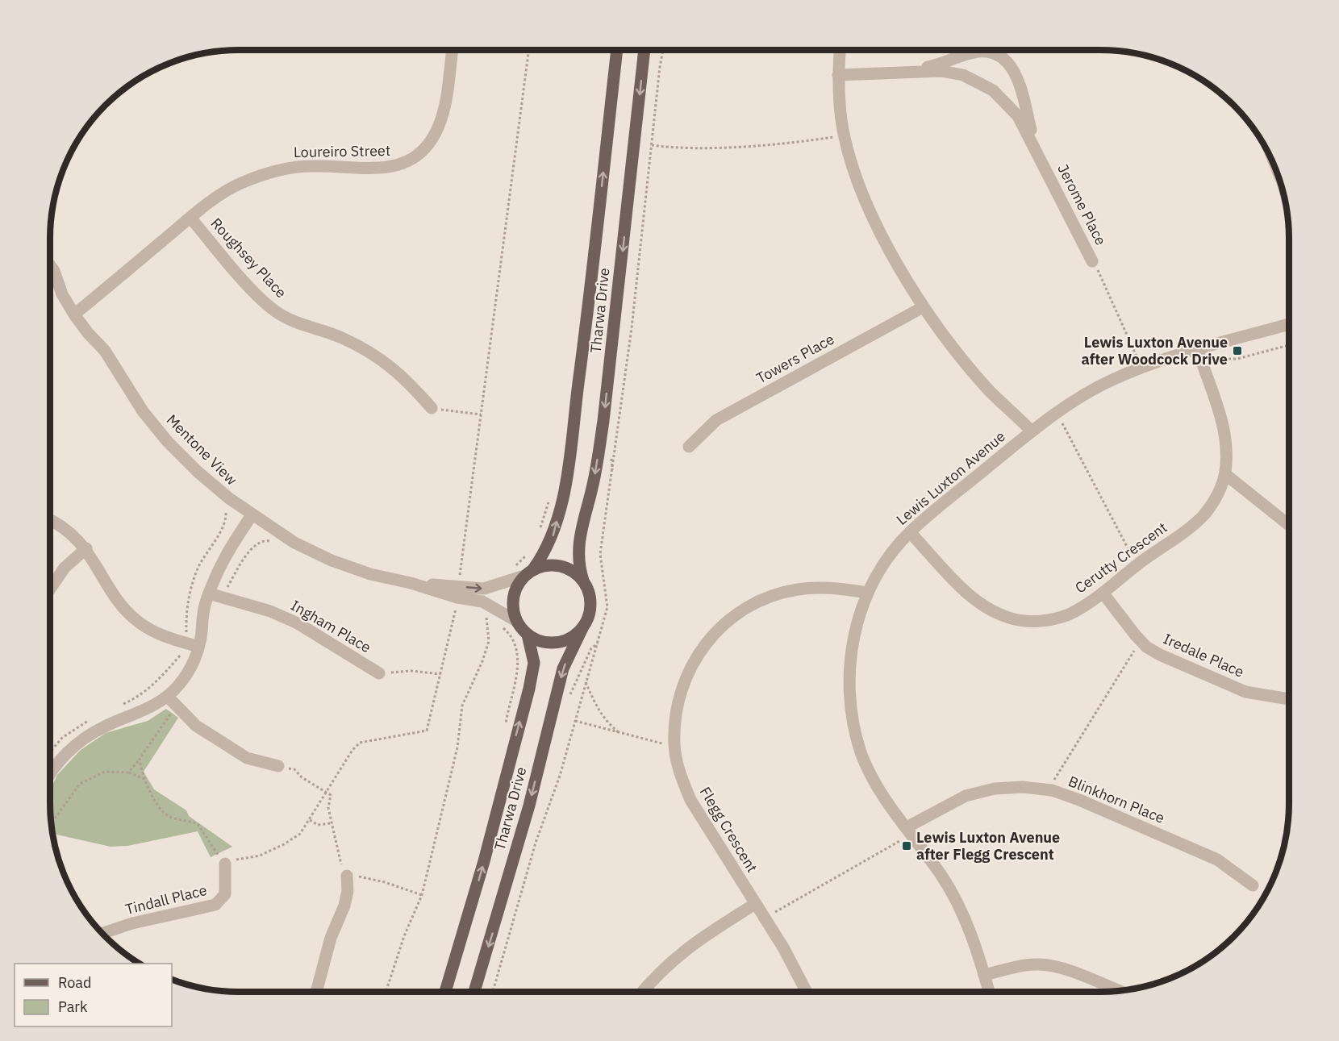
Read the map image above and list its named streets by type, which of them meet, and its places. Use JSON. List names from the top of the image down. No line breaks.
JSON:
{"streets":{"main road":["Tharwa Drive"],"street":["Loureiro Street","Jerome Place","Roughsey Place","Towers Place","Mentone View","Lewis Luxton Avenue","Cerutty Crescent","Ingham Place","Iredale Place","Blinkhorn Place","Flegg Crescent","Tindall Place"]},"crossings":[["Loureiro Street","Roughsey Place"],["Loureiro Street","Mentone View"],["Tharwa Drive","Mentone View"],["Lewis Luxton Avenue","Cerutty Crescent"],["Lewis Luxton Avenue","Blinkhorn Place"],["Lewis Luxton Avenue","Flegg Crescent"],["Cerutty Crescent","Iredale Place"]],"places":{"transit":["Lewis Luxton Avenue after Woodcock Drive","Lewis Luxton Avenue after Flegg Crescent"]},"legend":["Road","Park"]}
